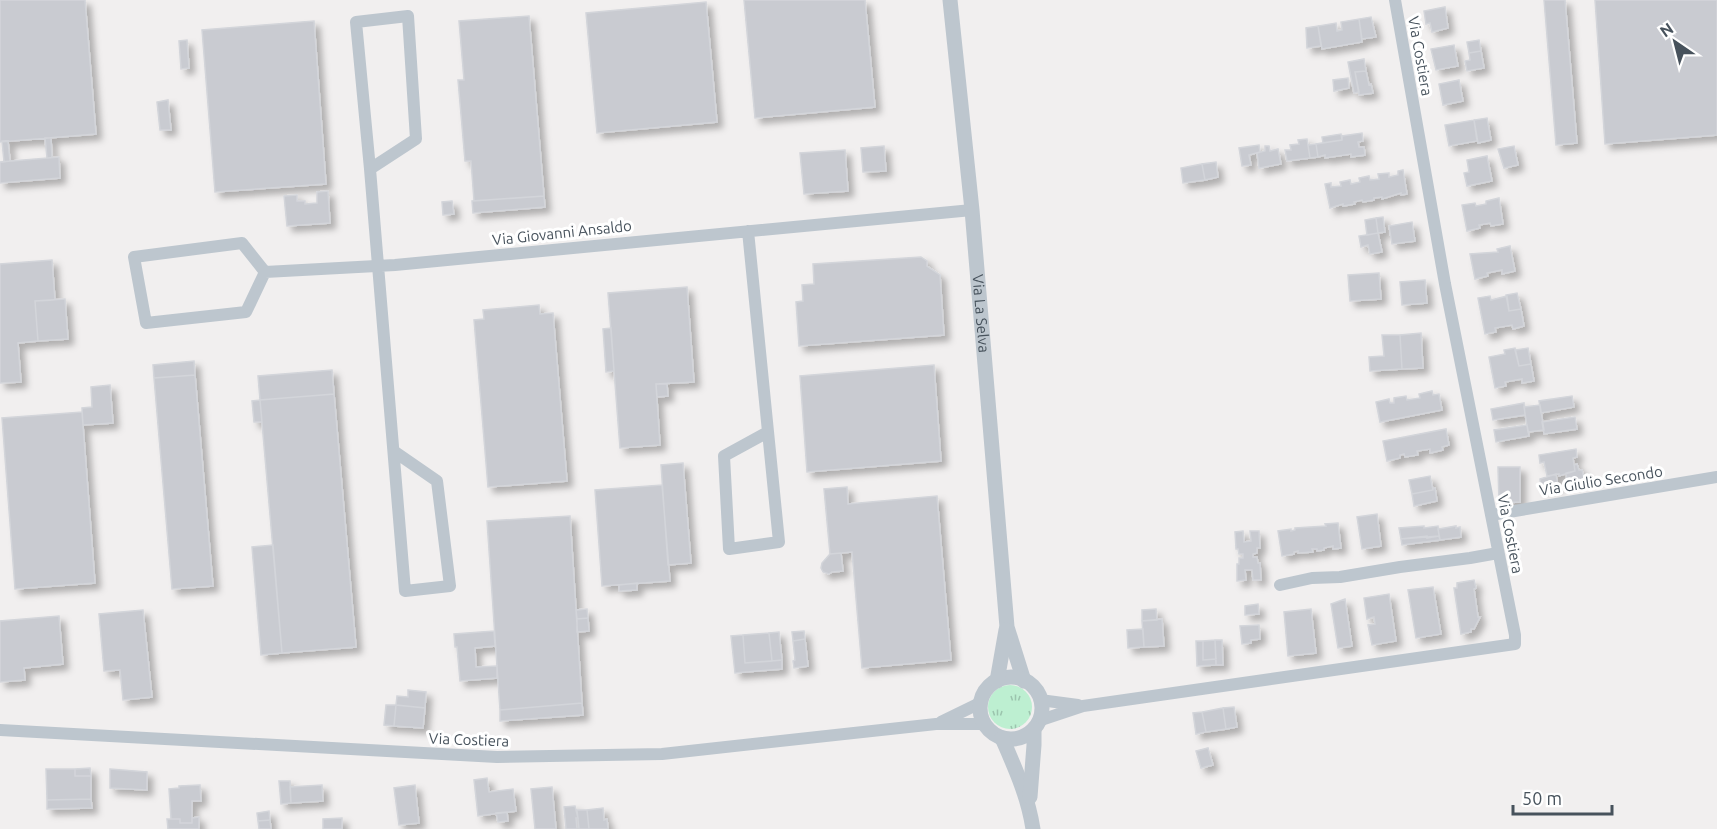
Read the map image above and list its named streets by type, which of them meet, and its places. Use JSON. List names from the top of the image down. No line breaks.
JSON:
{"streets":{"street":["Via Costiera","Via Giovanni Ansaldo","Via La Selva","Via Giulio Secondo"]},"crossings":[["Via Costiera","Via La Selva"],["Via Costiera","Via Giulio Secondo"],["Via Giovanni Ansaldo","Via La Selva"]],"scale_bar":"50 m","north":"top left"}
